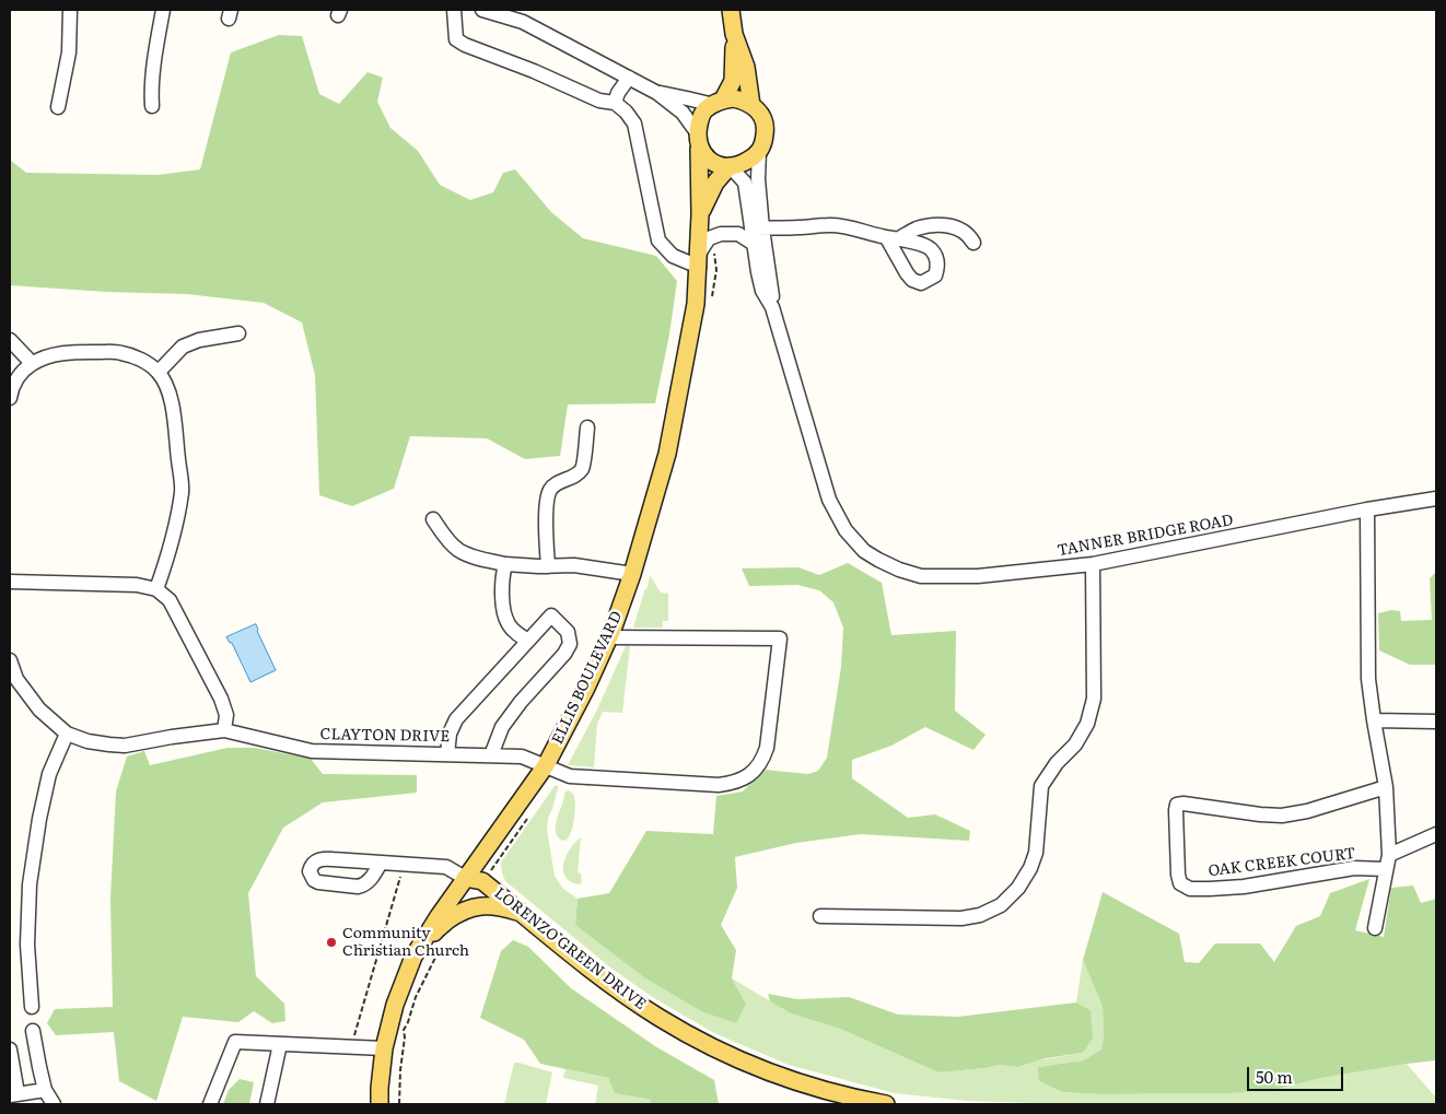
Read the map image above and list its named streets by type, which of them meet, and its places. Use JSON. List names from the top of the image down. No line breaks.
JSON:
{"streets":{"main road":["ELLIS BOULEVARD","LORENZO GREEN DRIVE"],"street":["TANNER BRIDGE ROAD","CLAYTON DRIVE","OAK CREEK COURT"]},"crossings":[["TANNER BRIDGE ROAD","ELLIS BOULEVARD"],["ELLIS BOULEVARD","CLAYTON DRIVE"],["ELLIS BOULEVARD","LORENZO GREEN DRIVE"]],"places":["Community Christian Church"],"scale_bar":"50 m"}
